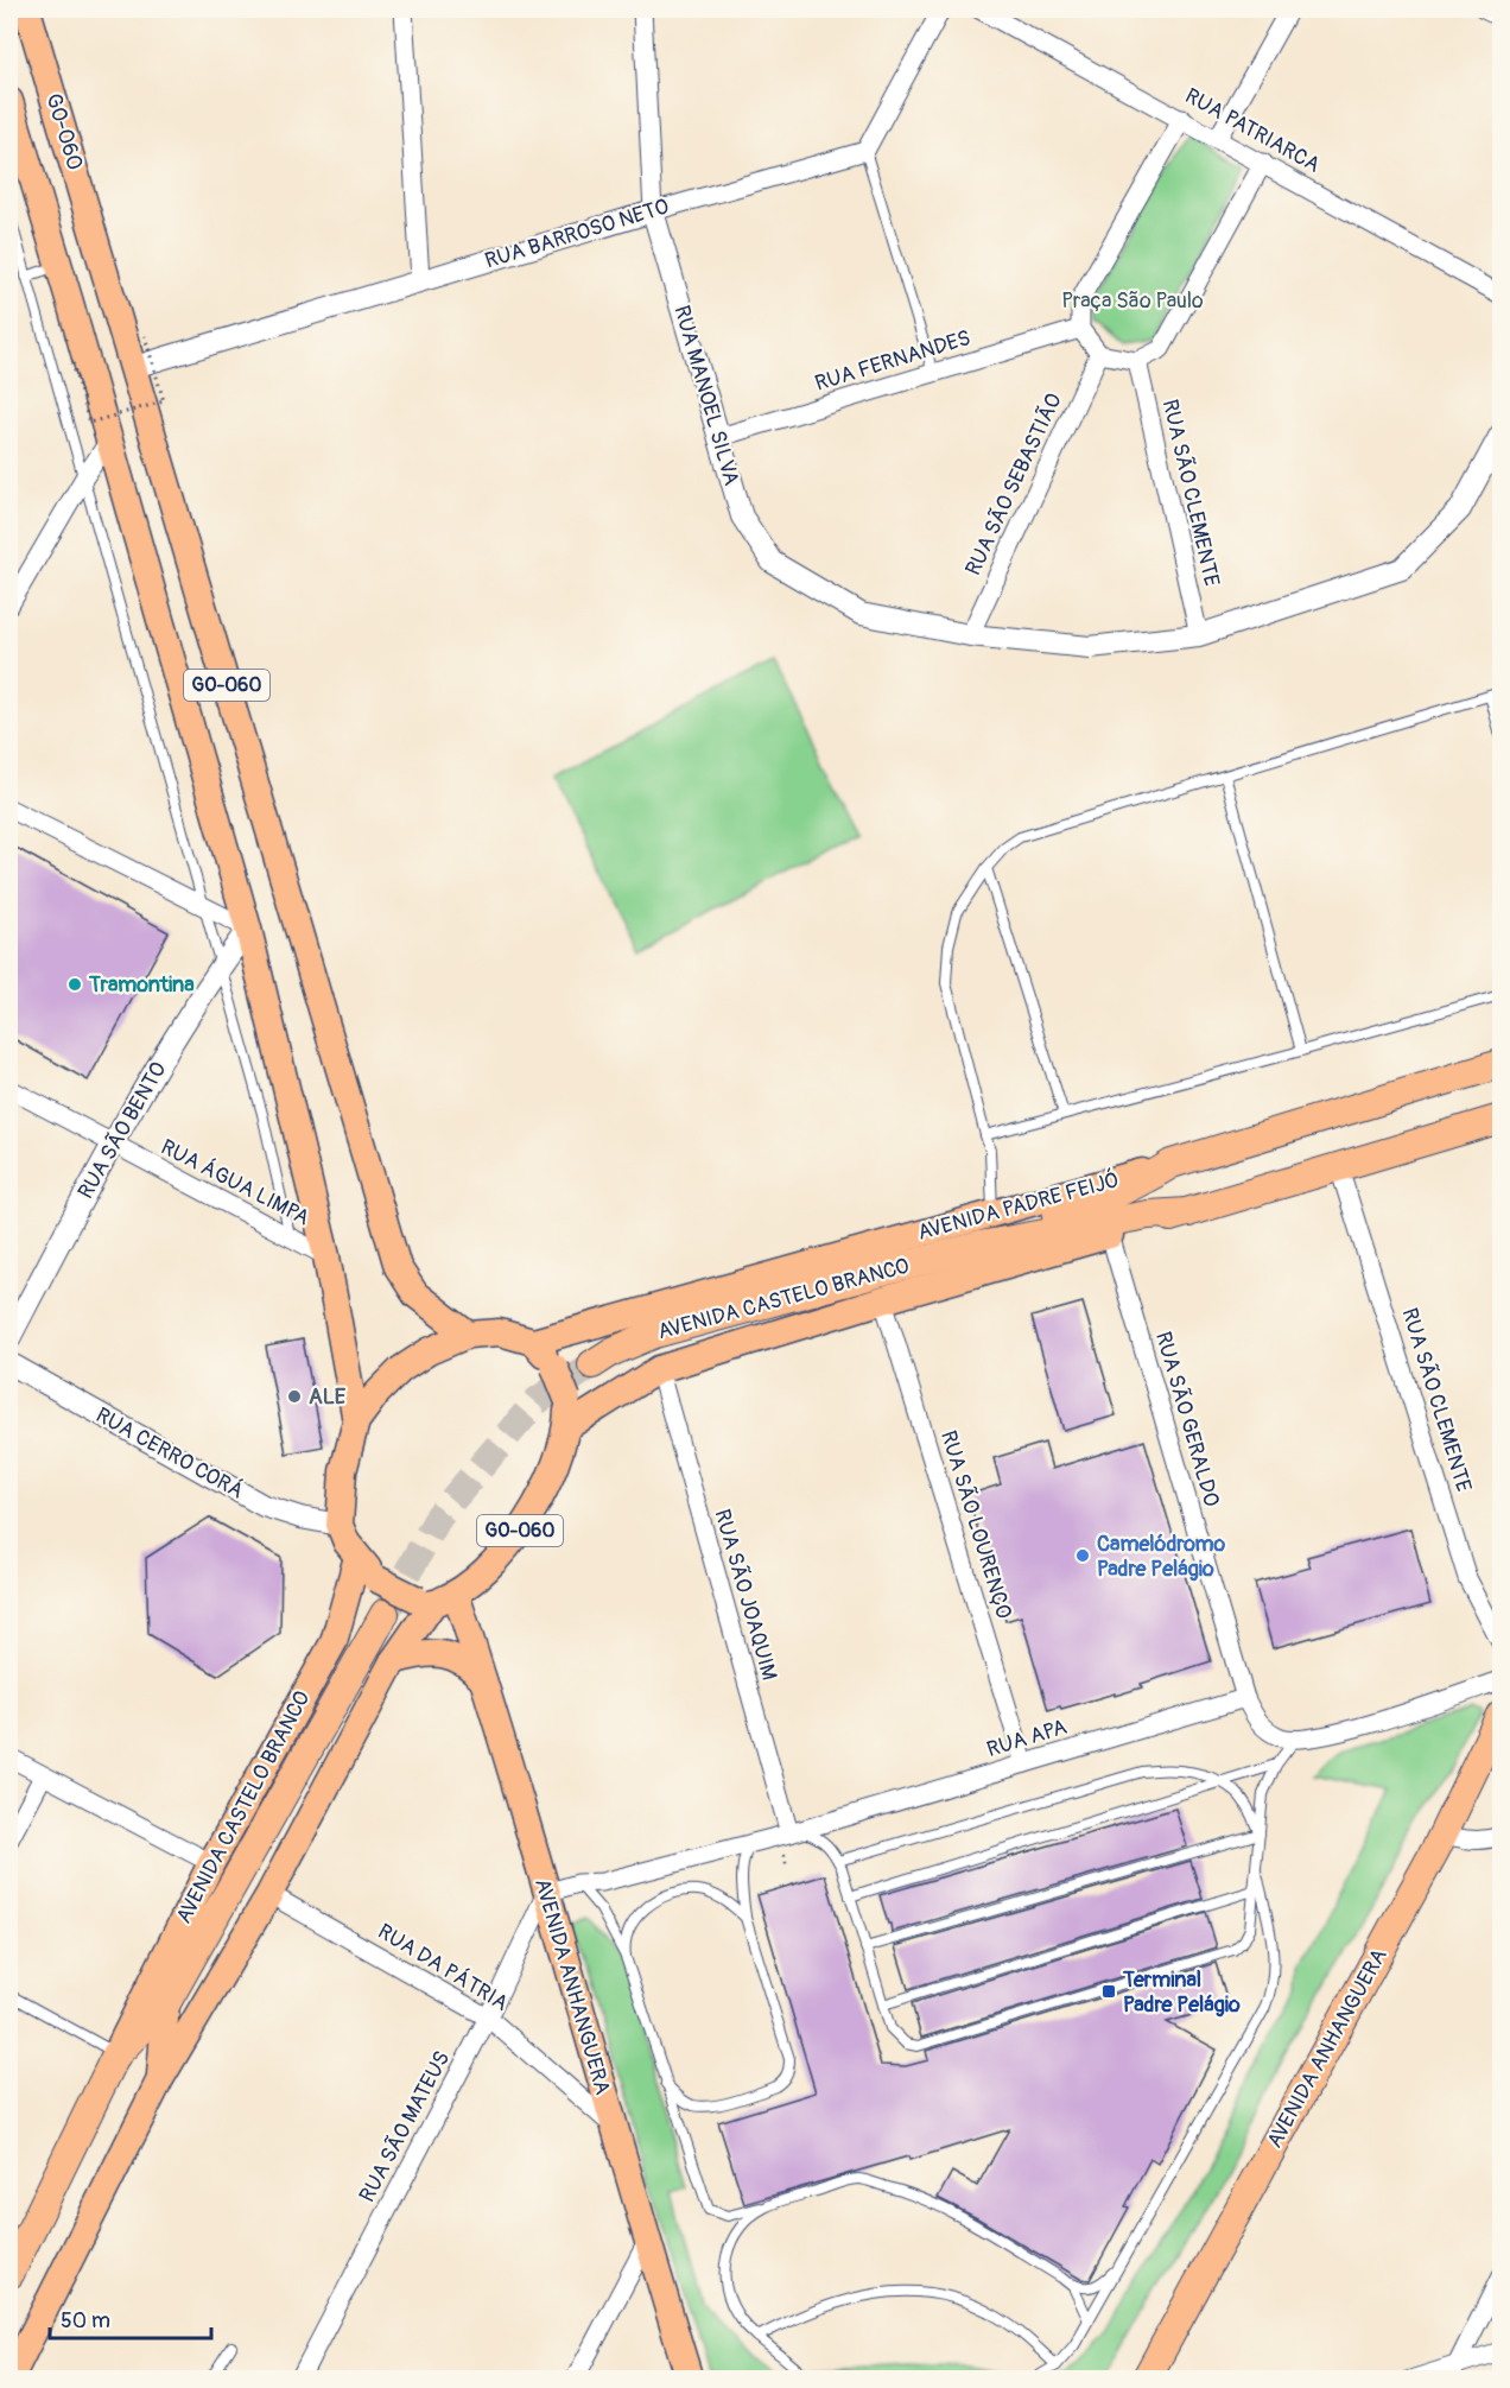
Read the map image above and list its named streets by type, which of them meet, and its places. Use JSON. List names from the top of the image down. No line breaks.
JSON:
{"streets":{"highway":["AVENIDA PADRE FEIJÓ","AVENIDA CASTELO BRANCO","AVENIDA ANHANGUERA"],"main road":["GO-060"],"street":["RUA PATRIARCA","RUA BARROSO NETO","RUA FERNANDES","RUA MANOEL SILVA","RUA SÃO SEBASTIÃO","RUA SÃO CLEMENTE","RUA SÃO BENTO","RUA ÁGUA LIMPA","RUA SÃO GERALDO","RUA CERRO CORÁ","RUA SÃO LOURENÇO","RUA SÃO JOAQUIM","RUA APA","RUA DA PÁTRIA","RUA SÃO MATEUS"]},"crossings":[["GO-060","RUA BARROSO NETO"],["GO-060","RUA SÃO BENTO"],["GO-060","RUA ÁGUA LIMPA"],["GO-060","AVENIDA PADRE FEIJÓ"],["GO-060","AVENIDA CASTELO BRANCO"],["GO-060","RUA CERRO CORÁ"],["GO-060","AVENIDA ANHANGUERA"],["RUA BARROSO NETO","RUA MANOEL SILVA"],["RUA FERNANDES","RUA MANOEL SILVA"],["RUA MANOEL SILVA","RUA SÃO SEBASTIÃO"],["RUA MANOEL SILVA","RUA SÃO CLEMENTE"],["RUA SÃO BENTO","RUA ÁGUA LIMPA"],["AVENIDA PADRE FEIJÓ","AVENIDA CASTELO BRANCO"],["AVENIDA PADRE FEIJÓ","RUA CERRO CORÁ"],["AVENIDA PADRE FEIJÓ","AVENIDA ANHANGUERA"],["AVENIDA CASTELO BRANCO","RUA CERRO CORÁ"],["AVENIDA CASTELO BRANCO","RUA DA PÁTRIA"],["AVENIDA CASTELO BRANCO","AVENIDA ANHANGUERA"],["RUA SÃO GERALDO","RUA APA"],["RUA CERRO CORÁ","AVENIDA ANHANGUERA"],["RUA SÃO LOURENÇO","RUA APA"],["RUA SÃO JOAQUIM","RUA APA"],["RUA APA","AVENIDA ANHANGUERA"],["RUA APA","RUA SÃO MATEUS"],["RUA DA PÁTRIA","AVENIDA ANHANGUERA"],["RUA DA PÁTRIA","RUA SÃO MATEUS"],["AVENIDA ANHANGUERA","RUA SÃO MATEUS"]],"parks":["Praça São Paulo"],"places":{"other":["Tramontina","ALE","Camelódromo Padre Pelágio"],"transit":["Terminal Padre Pelágio"]},"scale_bar":"50 m"}
